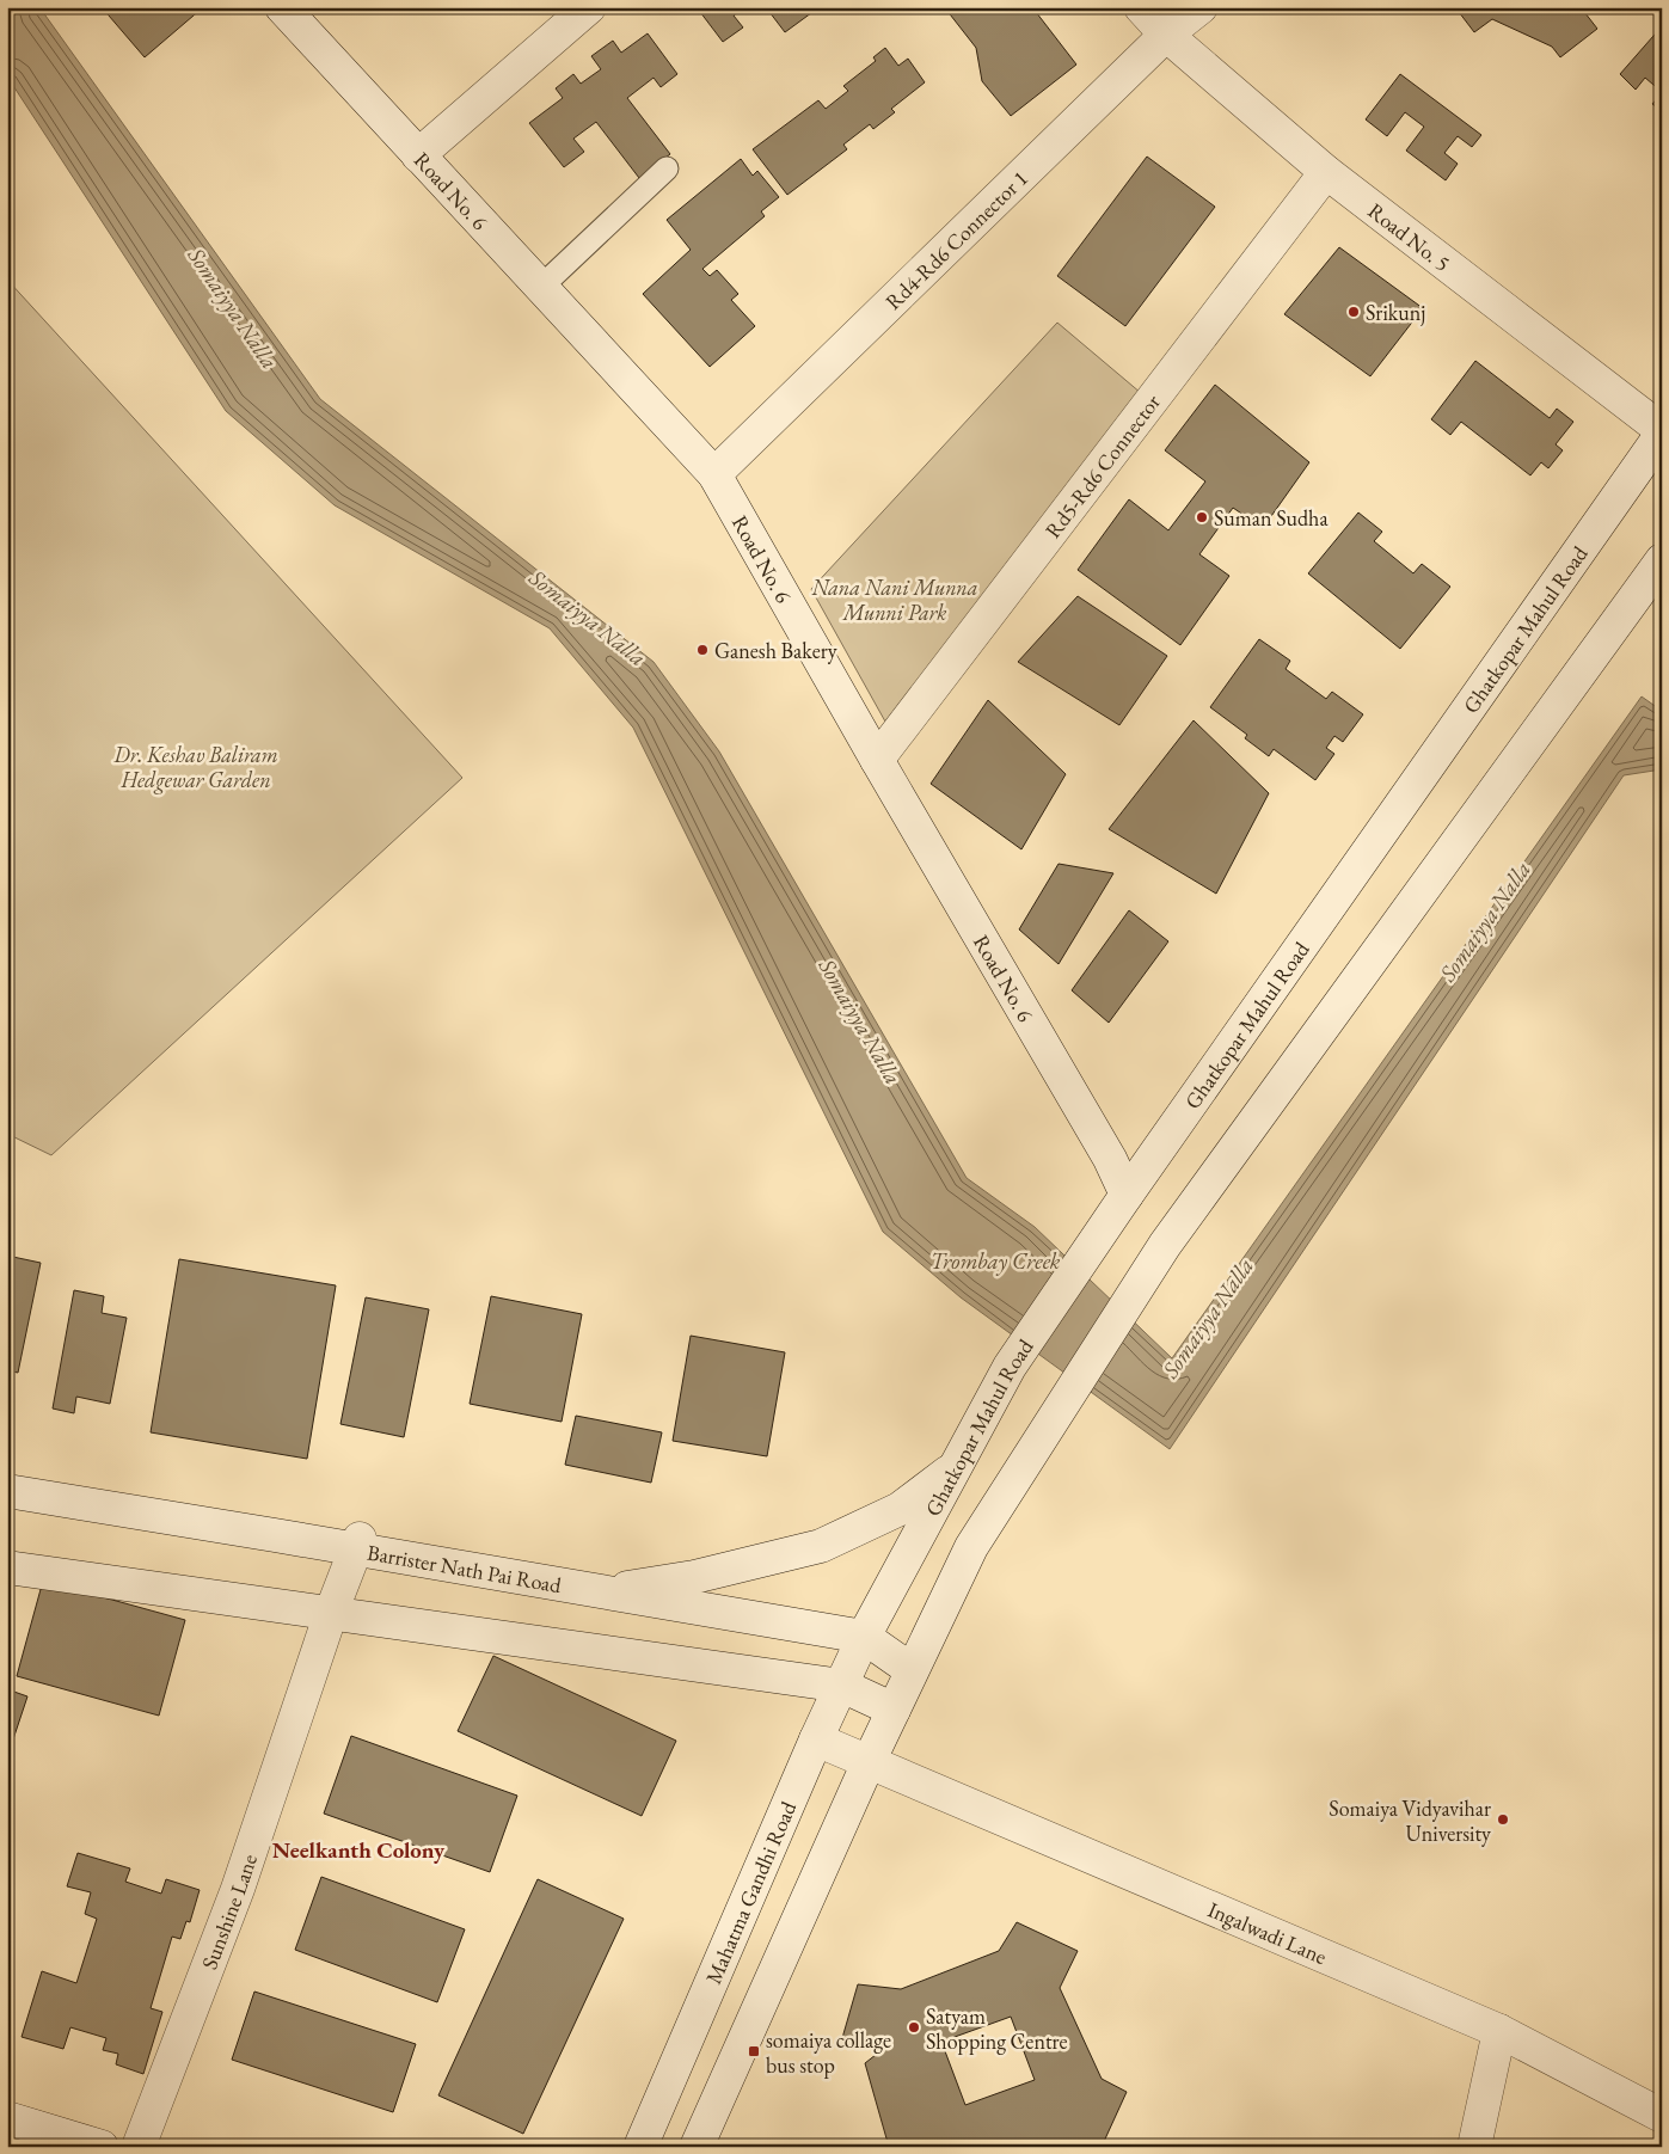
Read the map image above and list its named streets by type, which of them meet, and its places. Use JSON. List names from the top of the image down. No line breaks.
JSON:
{"streets":{"street":["Road No. 6","Road No. 5","Rd4-Rd6 Connector 1","Rd5-Rd6 Connector","Ghatkopar Mahul Road","Barrister Nath Pai Road","Mahatma Gandhi Road","Sunshine Lane","Ingalwadi Lane"]},"crossings":[["Road No. 6","Rd4-Rd6 Connector 1"],["Road No. 6","Rd5-Rd6 Connector"],["Road No. 6","Ghatkopar Mahul Road"],["Road No. 5","Rd4-Rd6 Connector 1"],["Road No. 5","Rd5-Rd6 Connector"],["Road No. 5","Ghatkopar Mahul Road"],["Ghatkopar Mahul Road","Barrister Nath Pai Road"],["Ghatkopar Mahul Road","Mahatma Gandhi Road"],["Barrister Nath Pai Road","Mahatma Gandhi Road"],["Barrister Nath Pai Road","Sunshine Lane"],["Mahatma Gandhi Road","Ingalwadi Lane"]],"districts":["Neelkanth Colony"],"water":["Somaiyya Nalla","Trombay Creek"],"parks":["Nana Nani Munna Munni Park","Dr. Keshav Baliram Hedgewar Garden"],"places":{"other":["Srikunj","Suman Sudha","Ganesh Bakery","Somaiya Vidyavihar University","Satyam Shopping Centre"],"transit":["somaiya collage bus stop"]}}
